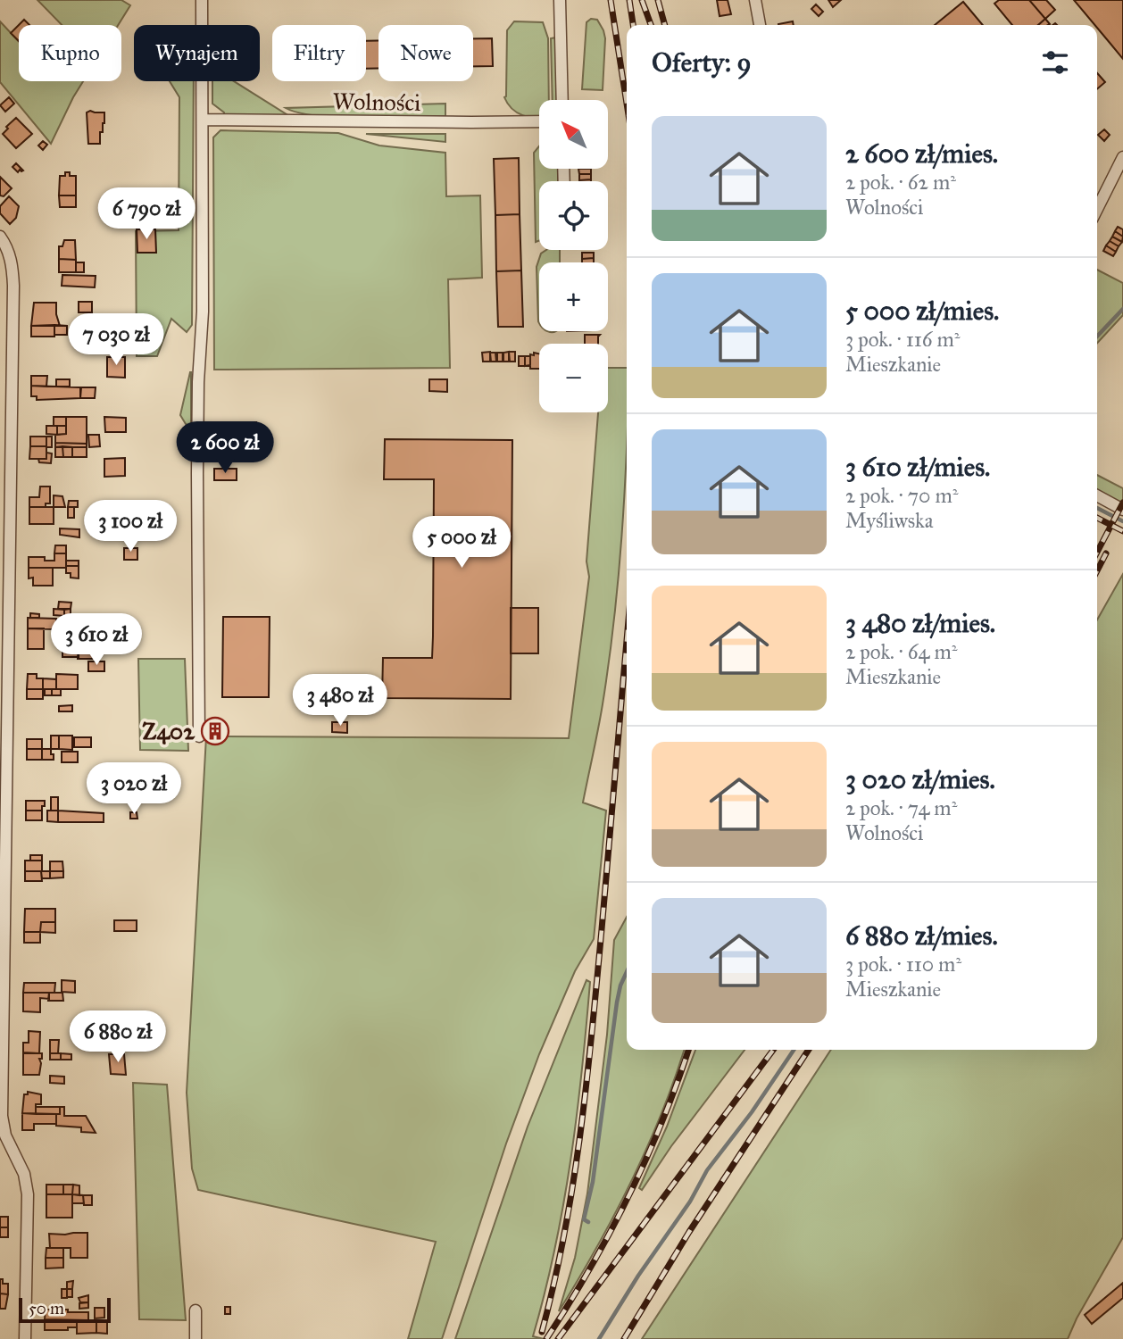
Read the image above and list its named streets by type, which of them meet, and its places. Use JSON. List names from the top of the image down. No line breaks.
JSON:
{"streets":{"street":["Wolności"]},"places":{"building":["Z402"]},"scale_bar":"50 m","north":"top left","page":{"chip":["Kupno","Wynajem","Filtry","Nowe"],"heading":"Oferty: 9","map_buttons":["+","−"],"list":[{"name":"2 600 zł/mies.","note":"2 pok. · 62 m² · Wolności"},{"name":"5 000 zł/mies.","note":"3 pok. · 116 m² · Mieszkanie"},{"name":"3 610 zł/mies.","note":"2 pok. · 70 m² · Myśliwska"},{"name":"3 480 zł/mies.","note":"2 pok. · 64 m² · Mieszkanie"},{"name":"3 020 zł/mies.","note":"2 pok. · 74 m² · Wolności"},{"name":"6 880 zł/mies.","note":"3 pok. · 110 m² · Mieszkanie"}],"price":["6 790 zł","7 030 zł","2 600 zł","3 100 zł","5 000 zł","3 610 zł","3 480 zł","3 020 zł","6 880 zł"],"scale":"50 m"}}
